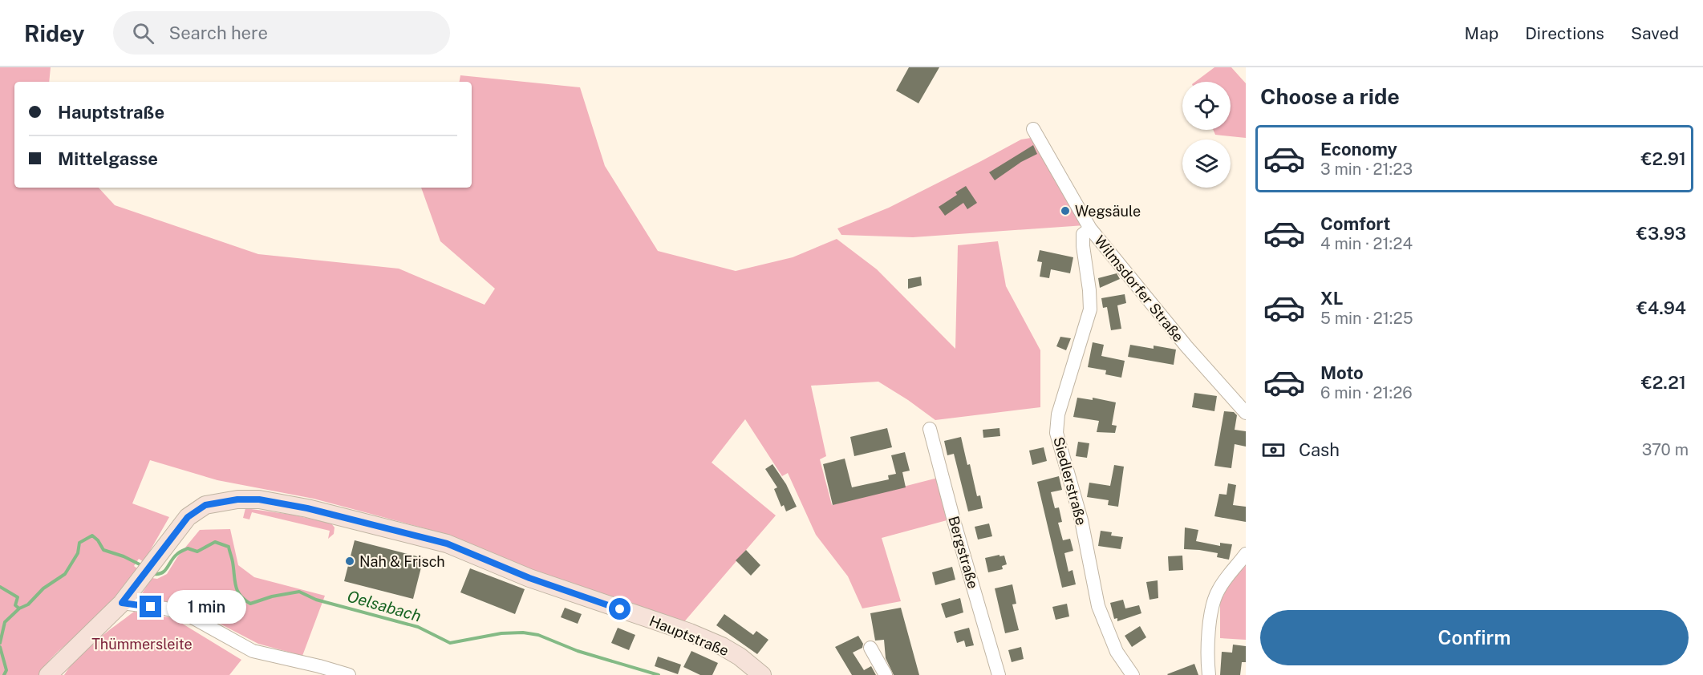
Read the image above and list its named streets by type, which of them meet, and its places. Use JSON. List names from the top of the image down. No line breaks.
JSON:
{"streets":{"main road":["Hauptstraße"],"street":["Wilmsdorfer Straße","Siedlerstraße","Bergstraße"]},"crossings":[["Wilmsdorfer Straße","Siedlerstraße"]],"water":["Oelsabach"],"parks":["Thümmersleite"],"places":["Wegsäule","Nah & Frisch"],"page":{"header":"Ridey","search":"Search here","nav":["Map","Directions","Saved"],"heading":"Choose a ride","banner":["Hauptstraße","Mittelgasse"],"list":[{"name":"Economy","note":"3 min · 21:23","value":"€2.91"},{"name":"Comfort","note":"4 min · 21:24","value":"€3.93"},{"name":"XL","note":"5 min · 21:25","value":"€4.94"},{"name":"Moto","note":"6 min · 21:26","value":"€2.21"}],"pay":["Cash","370 m"],"bubble":"1 min","buttons":"Confirm"}}
